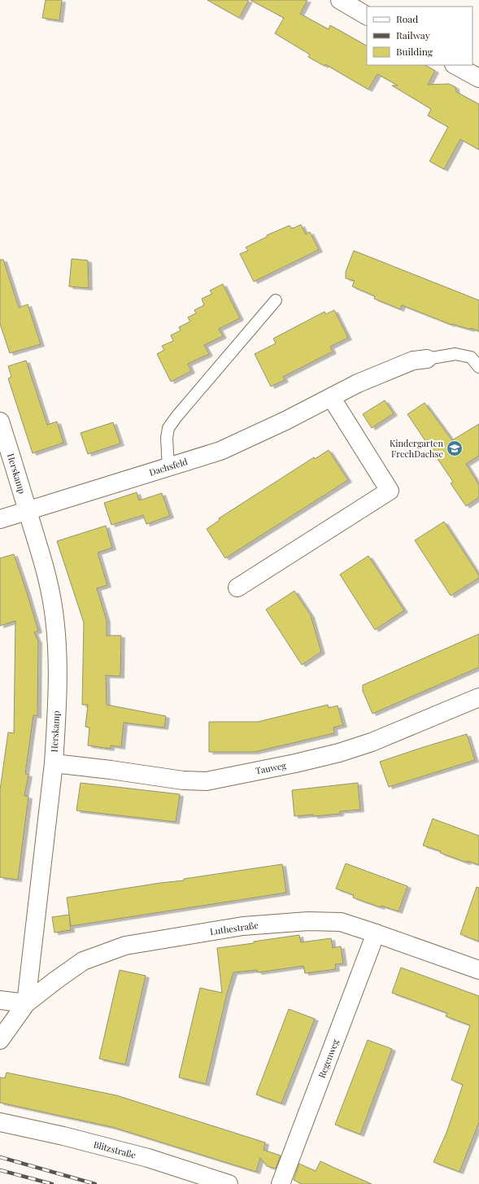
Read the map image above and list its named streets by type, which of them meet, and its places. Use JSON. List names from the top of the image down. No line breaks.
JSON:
{"streets":{"street":["Dachsfeld","Herskamp","Tauweg","Luthestraße","Regenweg","Blitzstraße"]},"crossings":[["Dachsfeld","Herskamp"],["Herskamp","Tauweg"],["Herskamp","Luthestraße"],["Luthestraße","Regenweg"]],"places":{"school or university":["Kindergarten FrechDachse"]},"legend":["Road","Railway","Building"]}
